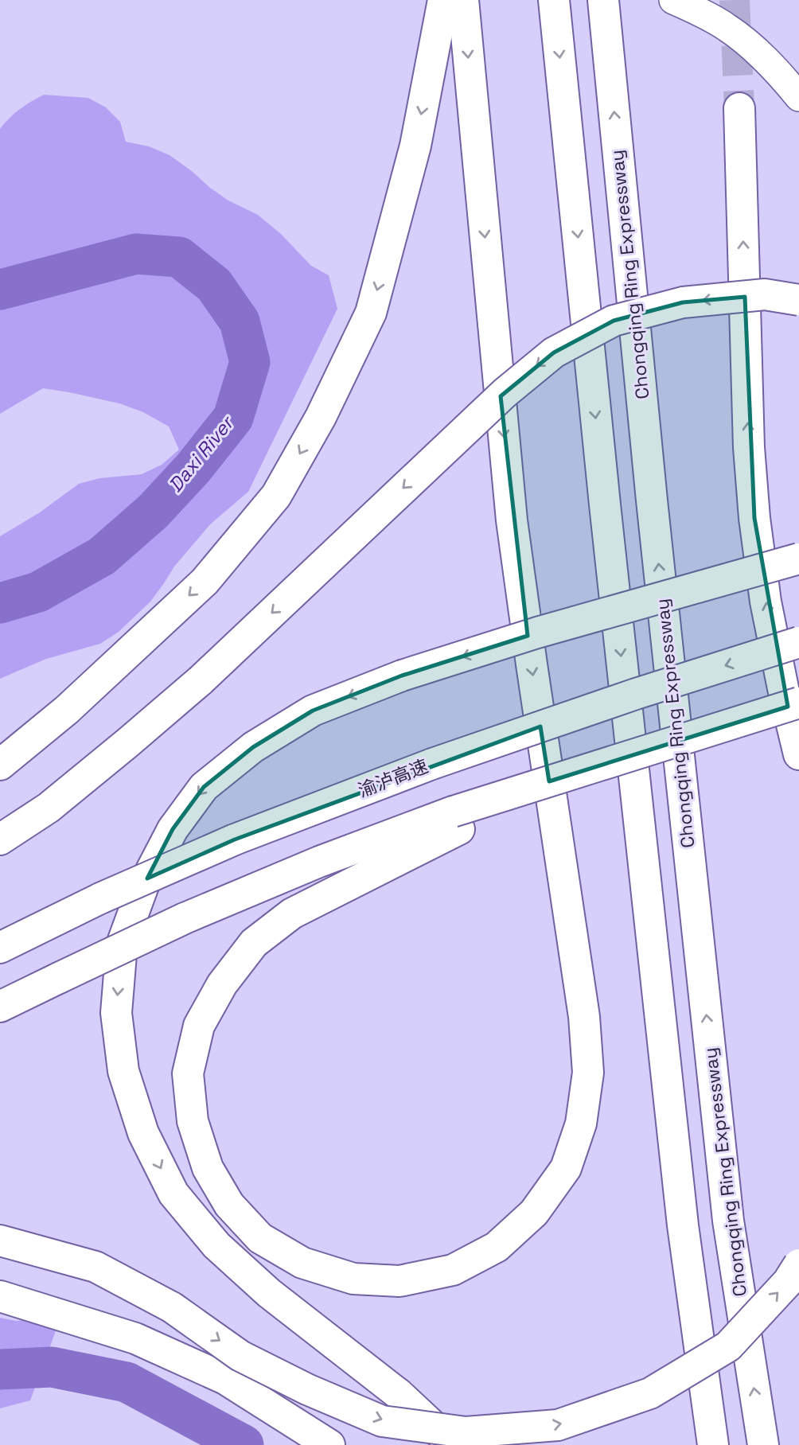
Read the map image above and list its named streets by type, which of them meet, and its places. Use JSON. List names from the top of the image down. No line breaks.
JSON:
{"streets":{"highway":["Chongqing Ring Expressway","渝泸高速"]},"water":["Daxi River"]}
